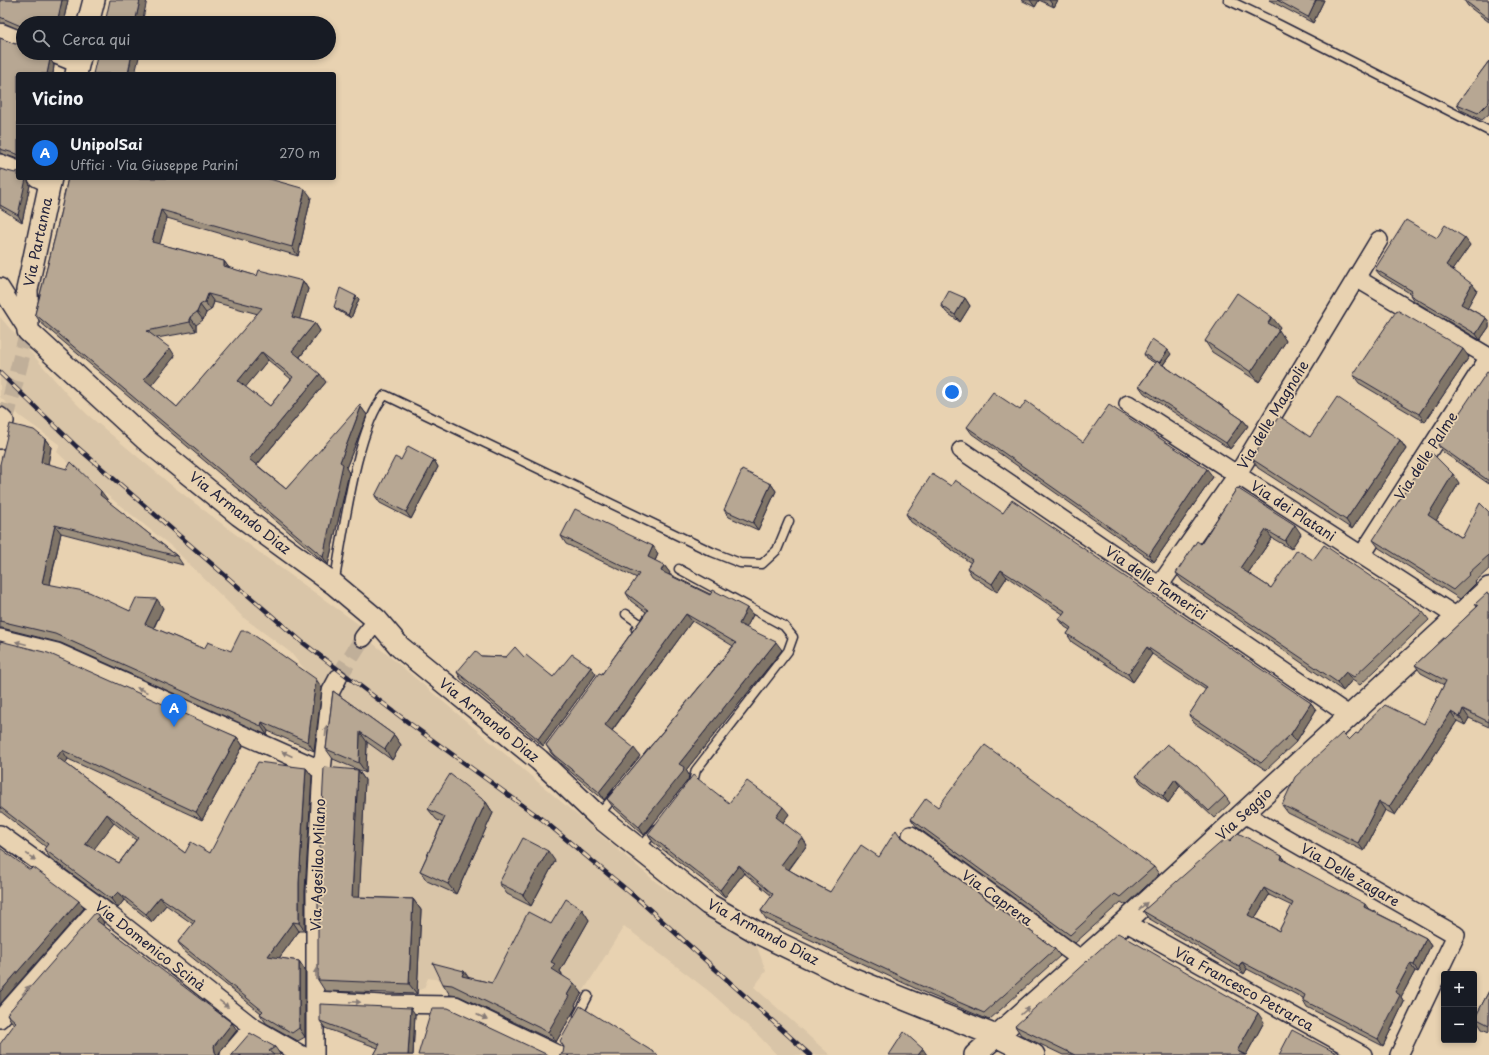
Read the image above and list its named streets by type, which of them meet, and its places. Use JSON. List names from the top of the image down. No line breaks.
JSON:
{"streets":{"street":["Via Partanna","Via delle Magnolie","Via delle Palme","Via dei Platani","Via Armando Diaz","Via delle Tamerici","Via Seggio","Via Agesilao Milano","Via Delle zagare","Via Caprera","Via Domenico Scinà","Via Francesco Petrarca"]},"crossings":[["Via Partanna","Via Armando Diaz"],["Via delle Magnolie","Via dei Platani"],["Via delle Magnolie","Via delle Tamerici"],["Via delle Palme","Via dei Platani"],["Via dei Platani","Via Seggio"],["Via Armando Diaz","Via Seggio"],["Via delle Tamerici","Via Seggio"],["Via Seggio","Via Delle zagare"],["Via Seggio","Via Caprera"],["Via Seggio","Via Francesco Petrarca"]],"one_way":["Via Seggio","Via Agesilao Milano","Via Domenico Scinà"],"page":{"search":"Cerca qui","heading":"Vicino","list":[{"mark":"A","name":"UnipolSai","note":"Uffici · Via Giuseppe Parini","value":"270 m"}],"pins":"A","map_buttons":["+","−"]}}
